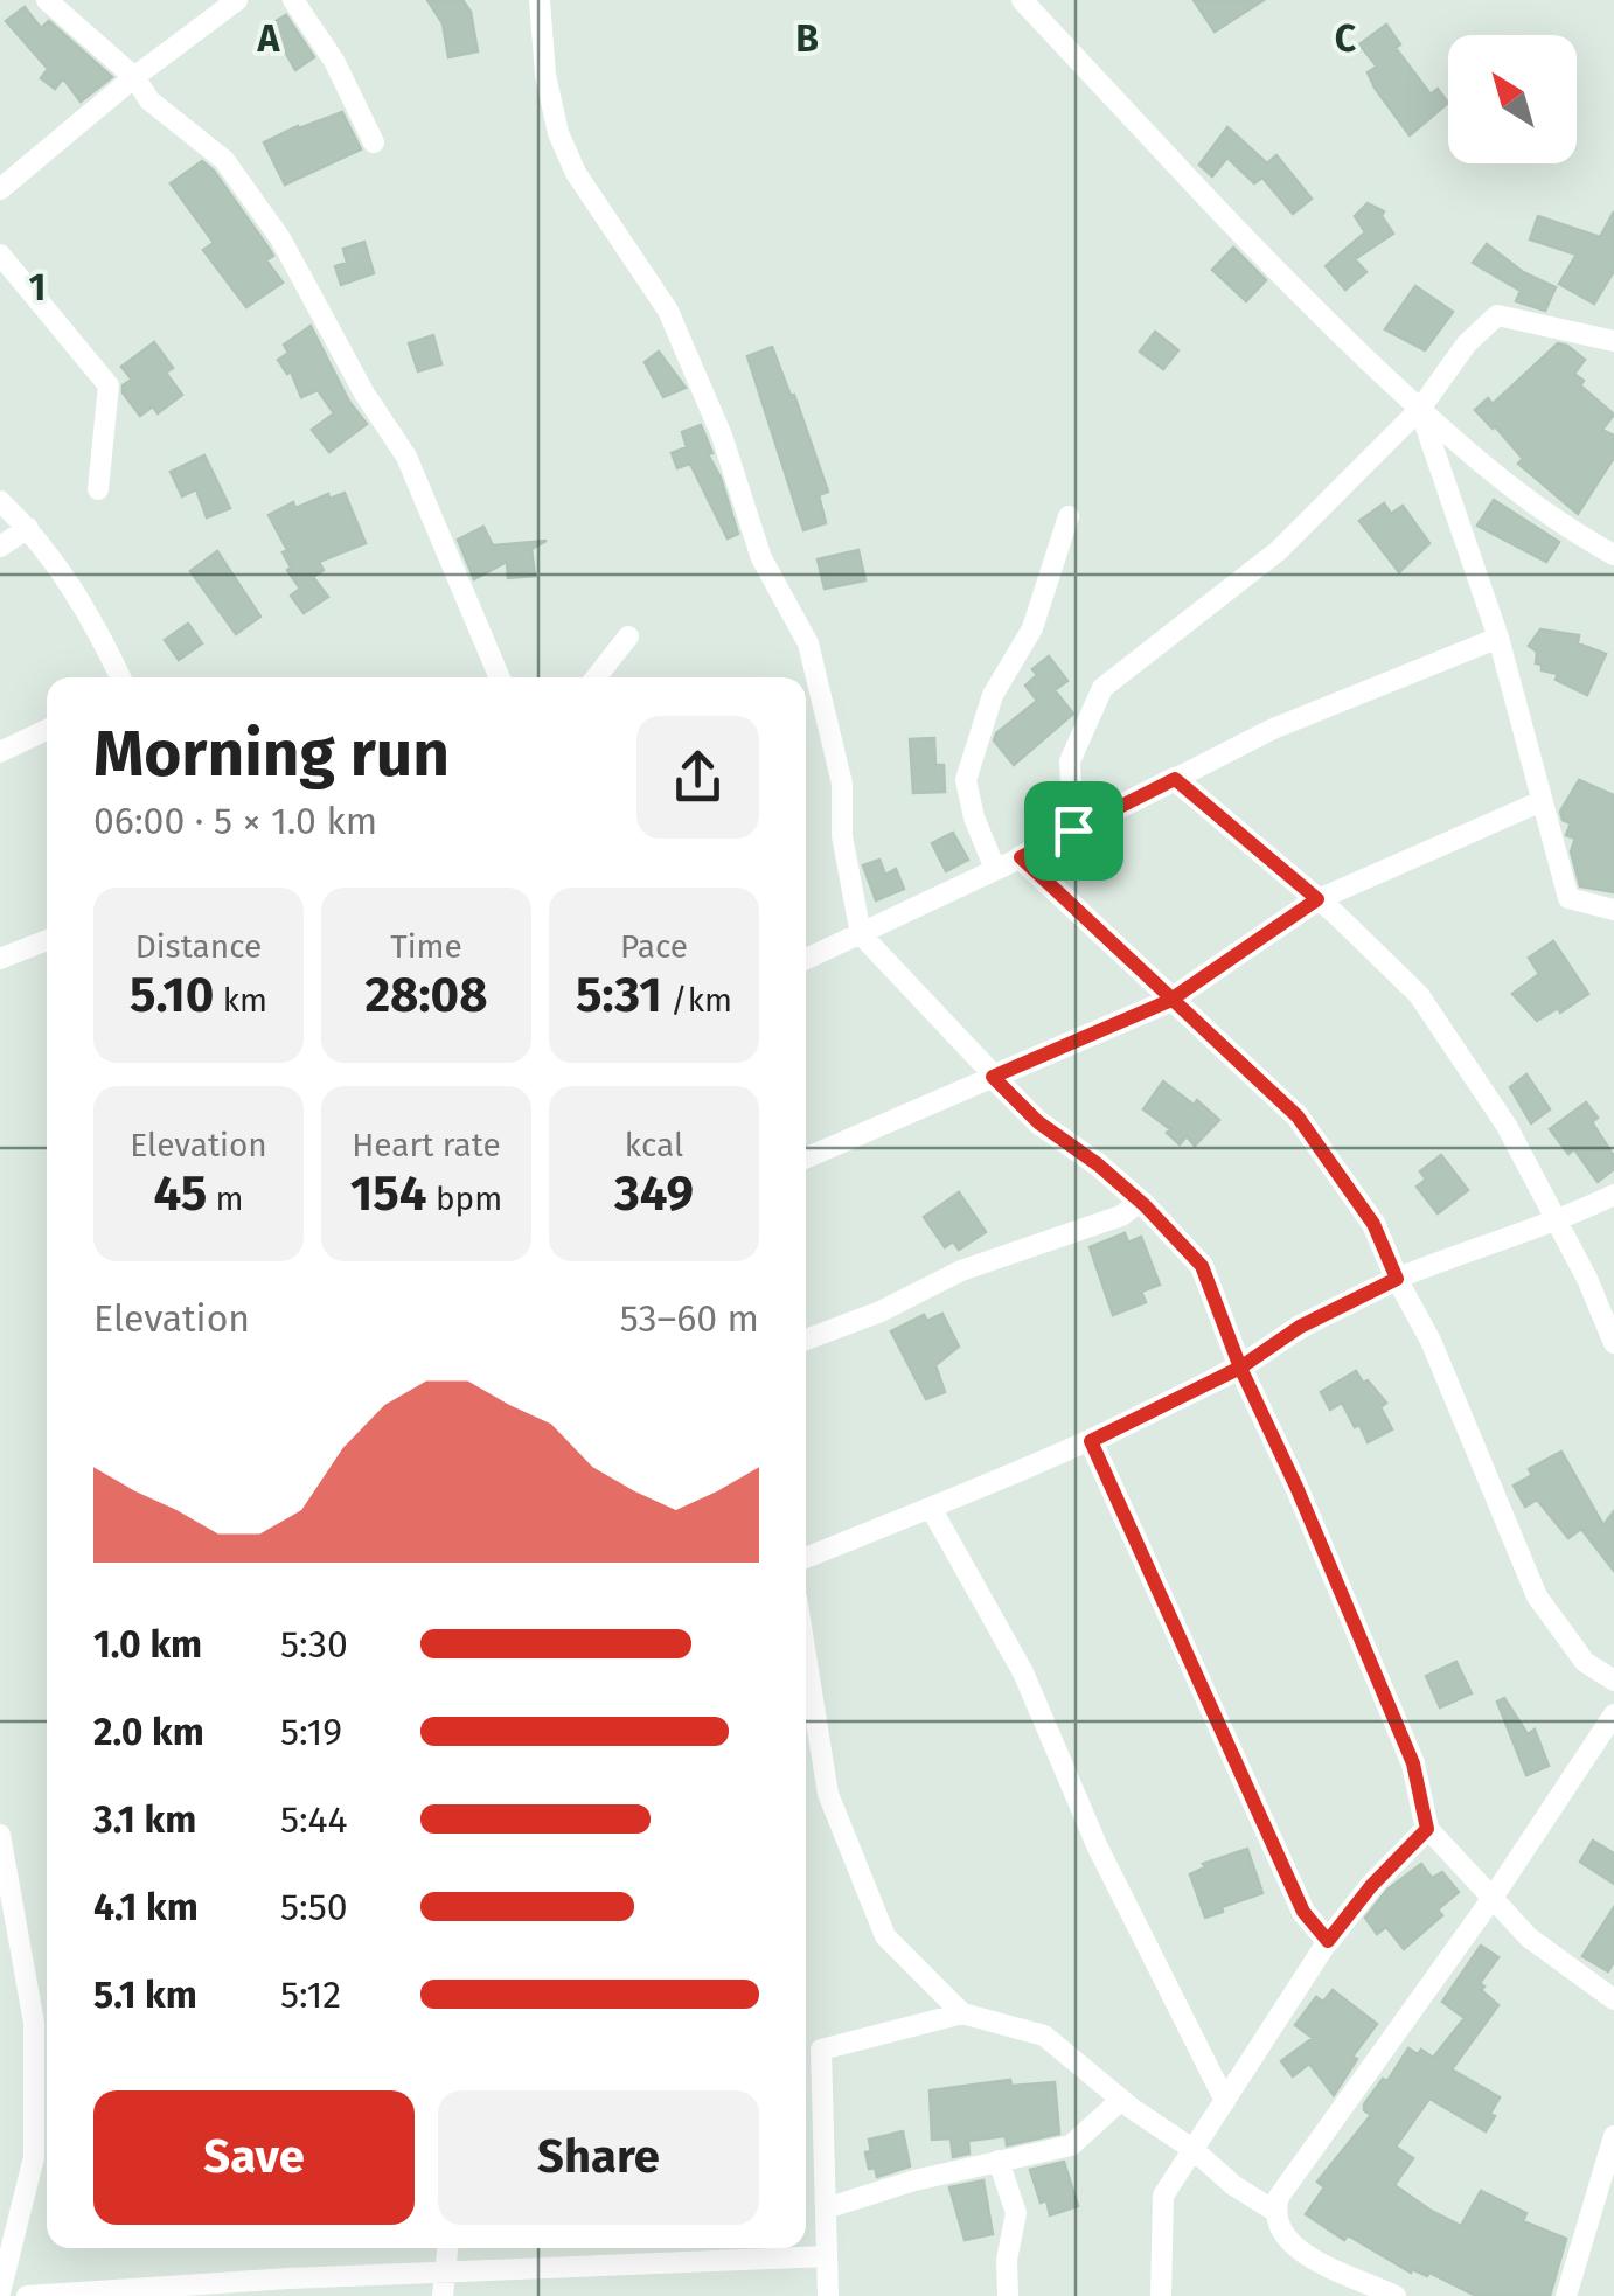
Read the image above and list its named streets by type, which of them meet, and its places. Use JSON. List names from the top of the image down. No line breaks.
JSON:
{"north":"top left","page":{"heading":["Morning run","06:00 · 5 × 1.0 km"],"stats":[["Distance","5.10 km"],["Time","28:08"],["Pace","5:31 /km"],["Elevation","45 m"],["Heart rate","154 bpm"],["kcal","349"]],"chart":["Elevation","53–60 m"],"list":[{"name":"1.0 km","note":"5:30"},{"name":"2.0 km","note":"5:19"},{"name":"3.1 km","note":"5:44"},{"name":"4.1 km","note":"5:50"},{"name":"5.1 km","note":"5:12"}],"buttons":["Save","Share"]},"grid":{"columns":["A","B","C"],"rows":["1"]}}
